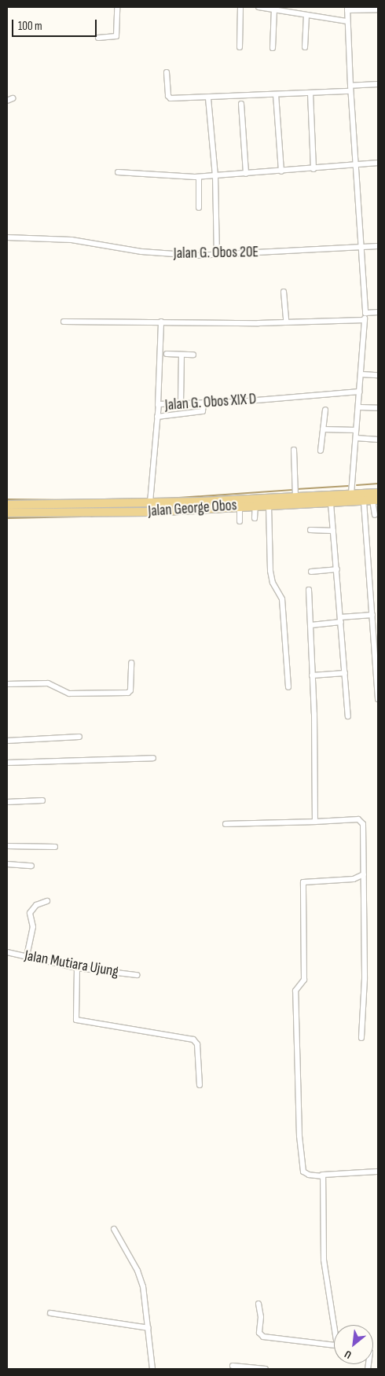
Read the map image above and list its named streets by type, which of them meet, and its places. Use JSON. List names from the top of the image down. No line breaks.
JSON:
{"streets":{"main road":["Jalan George Obos"],"street":["Jalan G. Obos 20E","Jalan G. Obos XIX D","Jalan Mutiara Ujung"]},"crossings":[["Jalan G. Obos XIX D","Jalan George Obos"]],"scale_bar":"100 m","north":"bottom left"}
